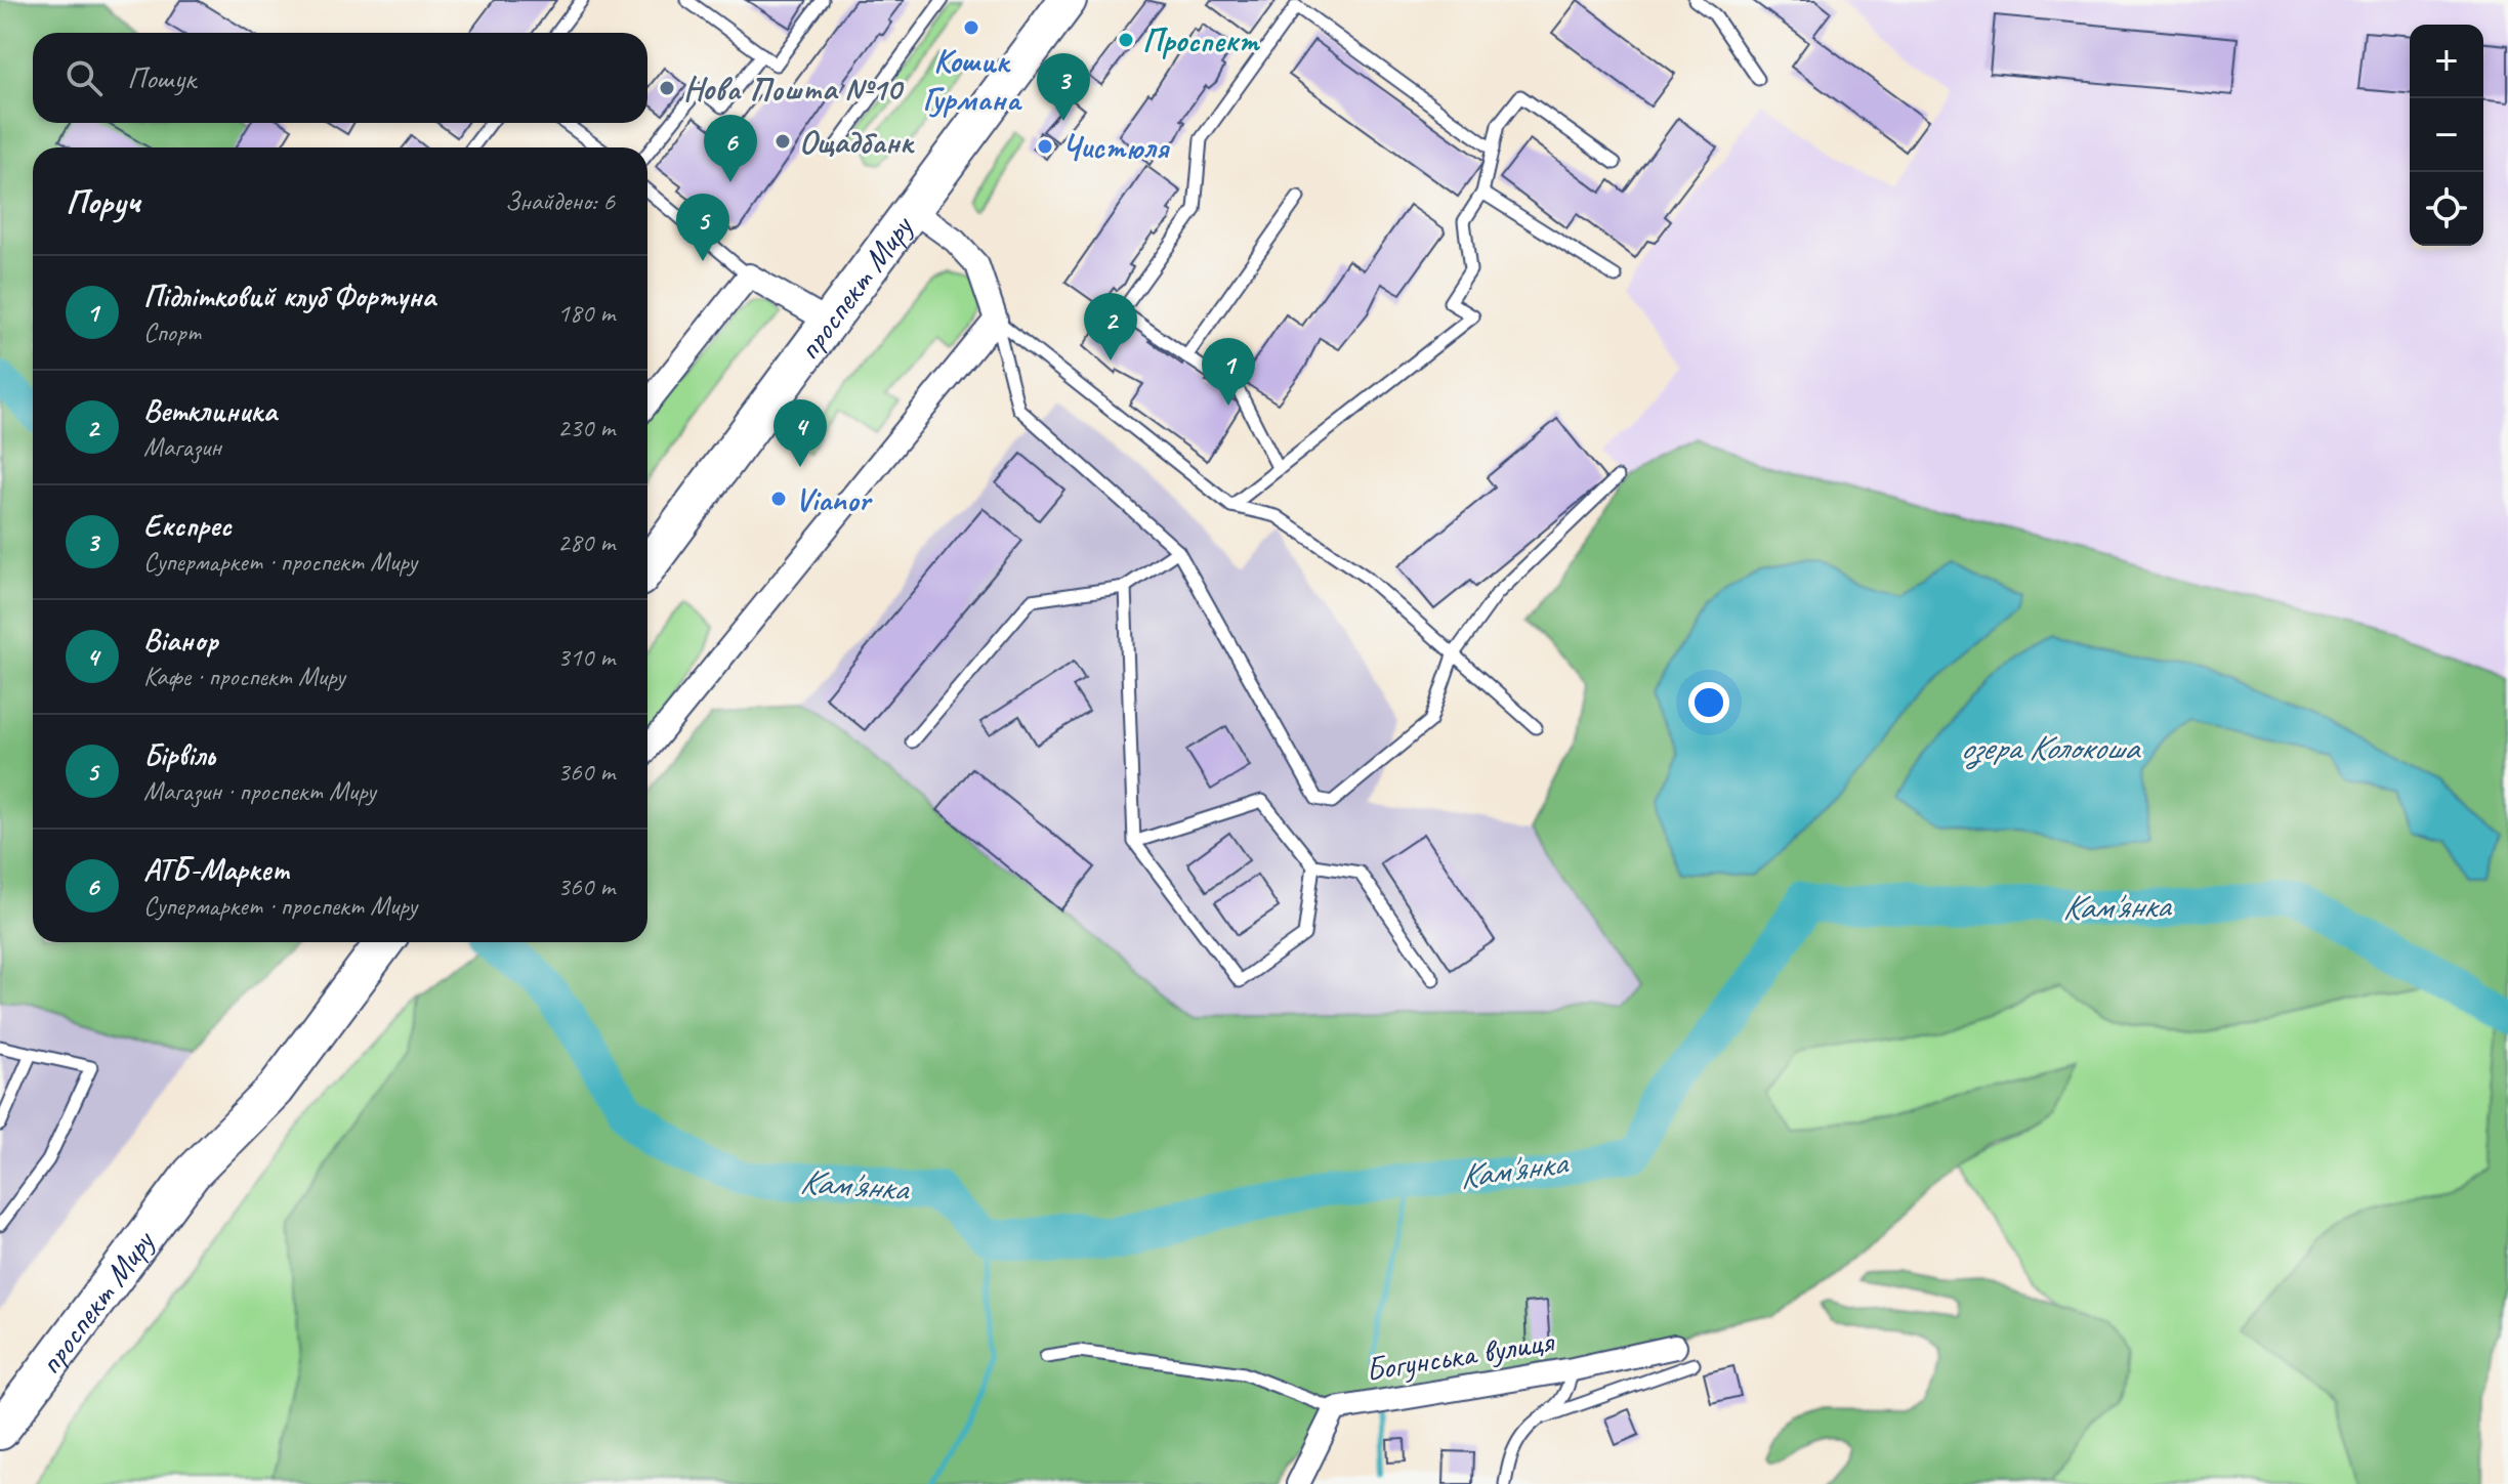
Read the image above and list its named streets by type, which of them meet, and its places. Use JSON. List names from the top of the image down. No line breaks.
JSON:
{"streets":{"main road":["проспект Миру"],"street":["Богунська вулиця"]},"water":["озера Колокоша","Кам'янка"],"places":["Кошик Гурмана","Проспект","Нова Пошта №10","Ощадбанк","Чистюля","Vianor"],"page":{"map_buttons":["+","−"],"search":"Пошук","pins":["3","6","5","2","1","4"],"heading":["Поруч","Знайдено: 6"],"list":[{"mark":"1","name":"Підлітковий клуб Фортуна","note":"Спорт","value":"180 m"},{"mark":"2","name":"Ветклиника","note":"Магазин","value":"230 m"},{"mark":"3","name":"Експрес","note":"Супермаркет · проспект Миру","value":"280 m"},{"mark":"4","name":"Віанор","note":"Кафе · проспект Миру","value":"310 m"},{"mark":"5","name":"Бірвіль","note":"Магазин · проспект Миру","value":"360 m"},{"mark":"6","name":"АТБ-Маркет","note":"Супермаркет · проспект Миру","value":"360 m"}]}}
